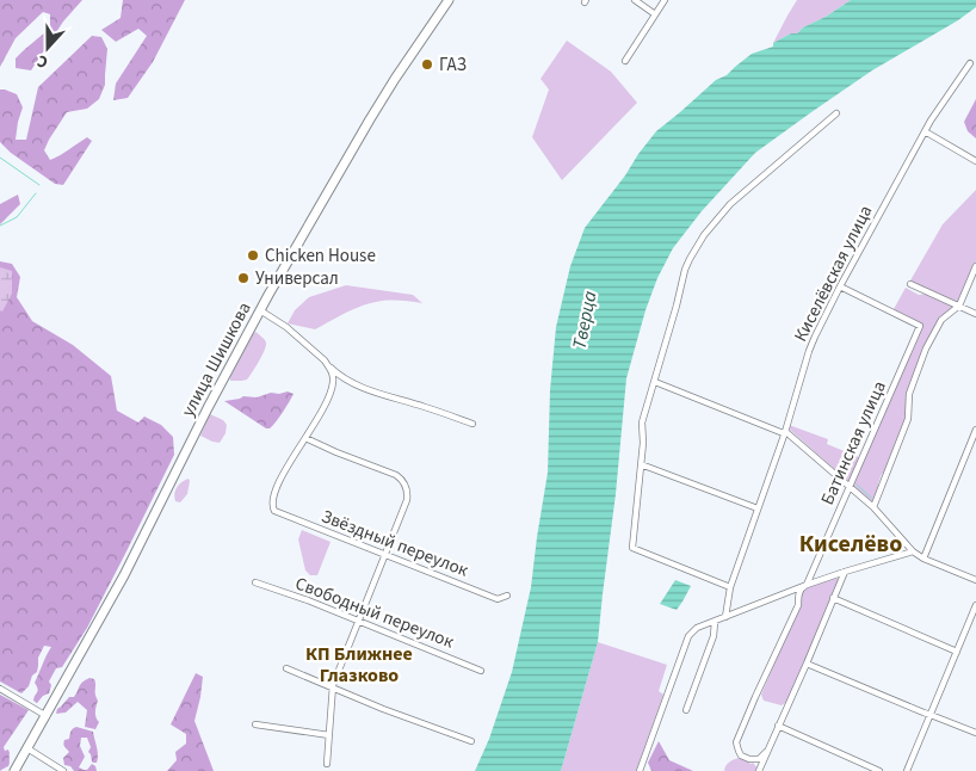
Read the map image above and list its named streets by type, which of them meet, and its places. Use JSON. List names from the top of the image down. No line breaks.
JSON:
{"streets":{"main road":["улица Шишкова"],"street":["Киселёвская улица","Батинская улица","Звёздный переулок","Свободный переулок"]},"crossings":[["Киселёвская улица","Батинская улица"]],"districts":["Киселёво","КП Ближнее Глазково"],"water":["Тверца"],"places":["ГАЗ","Chicken House","Универсал"],"north":"bottom"}
